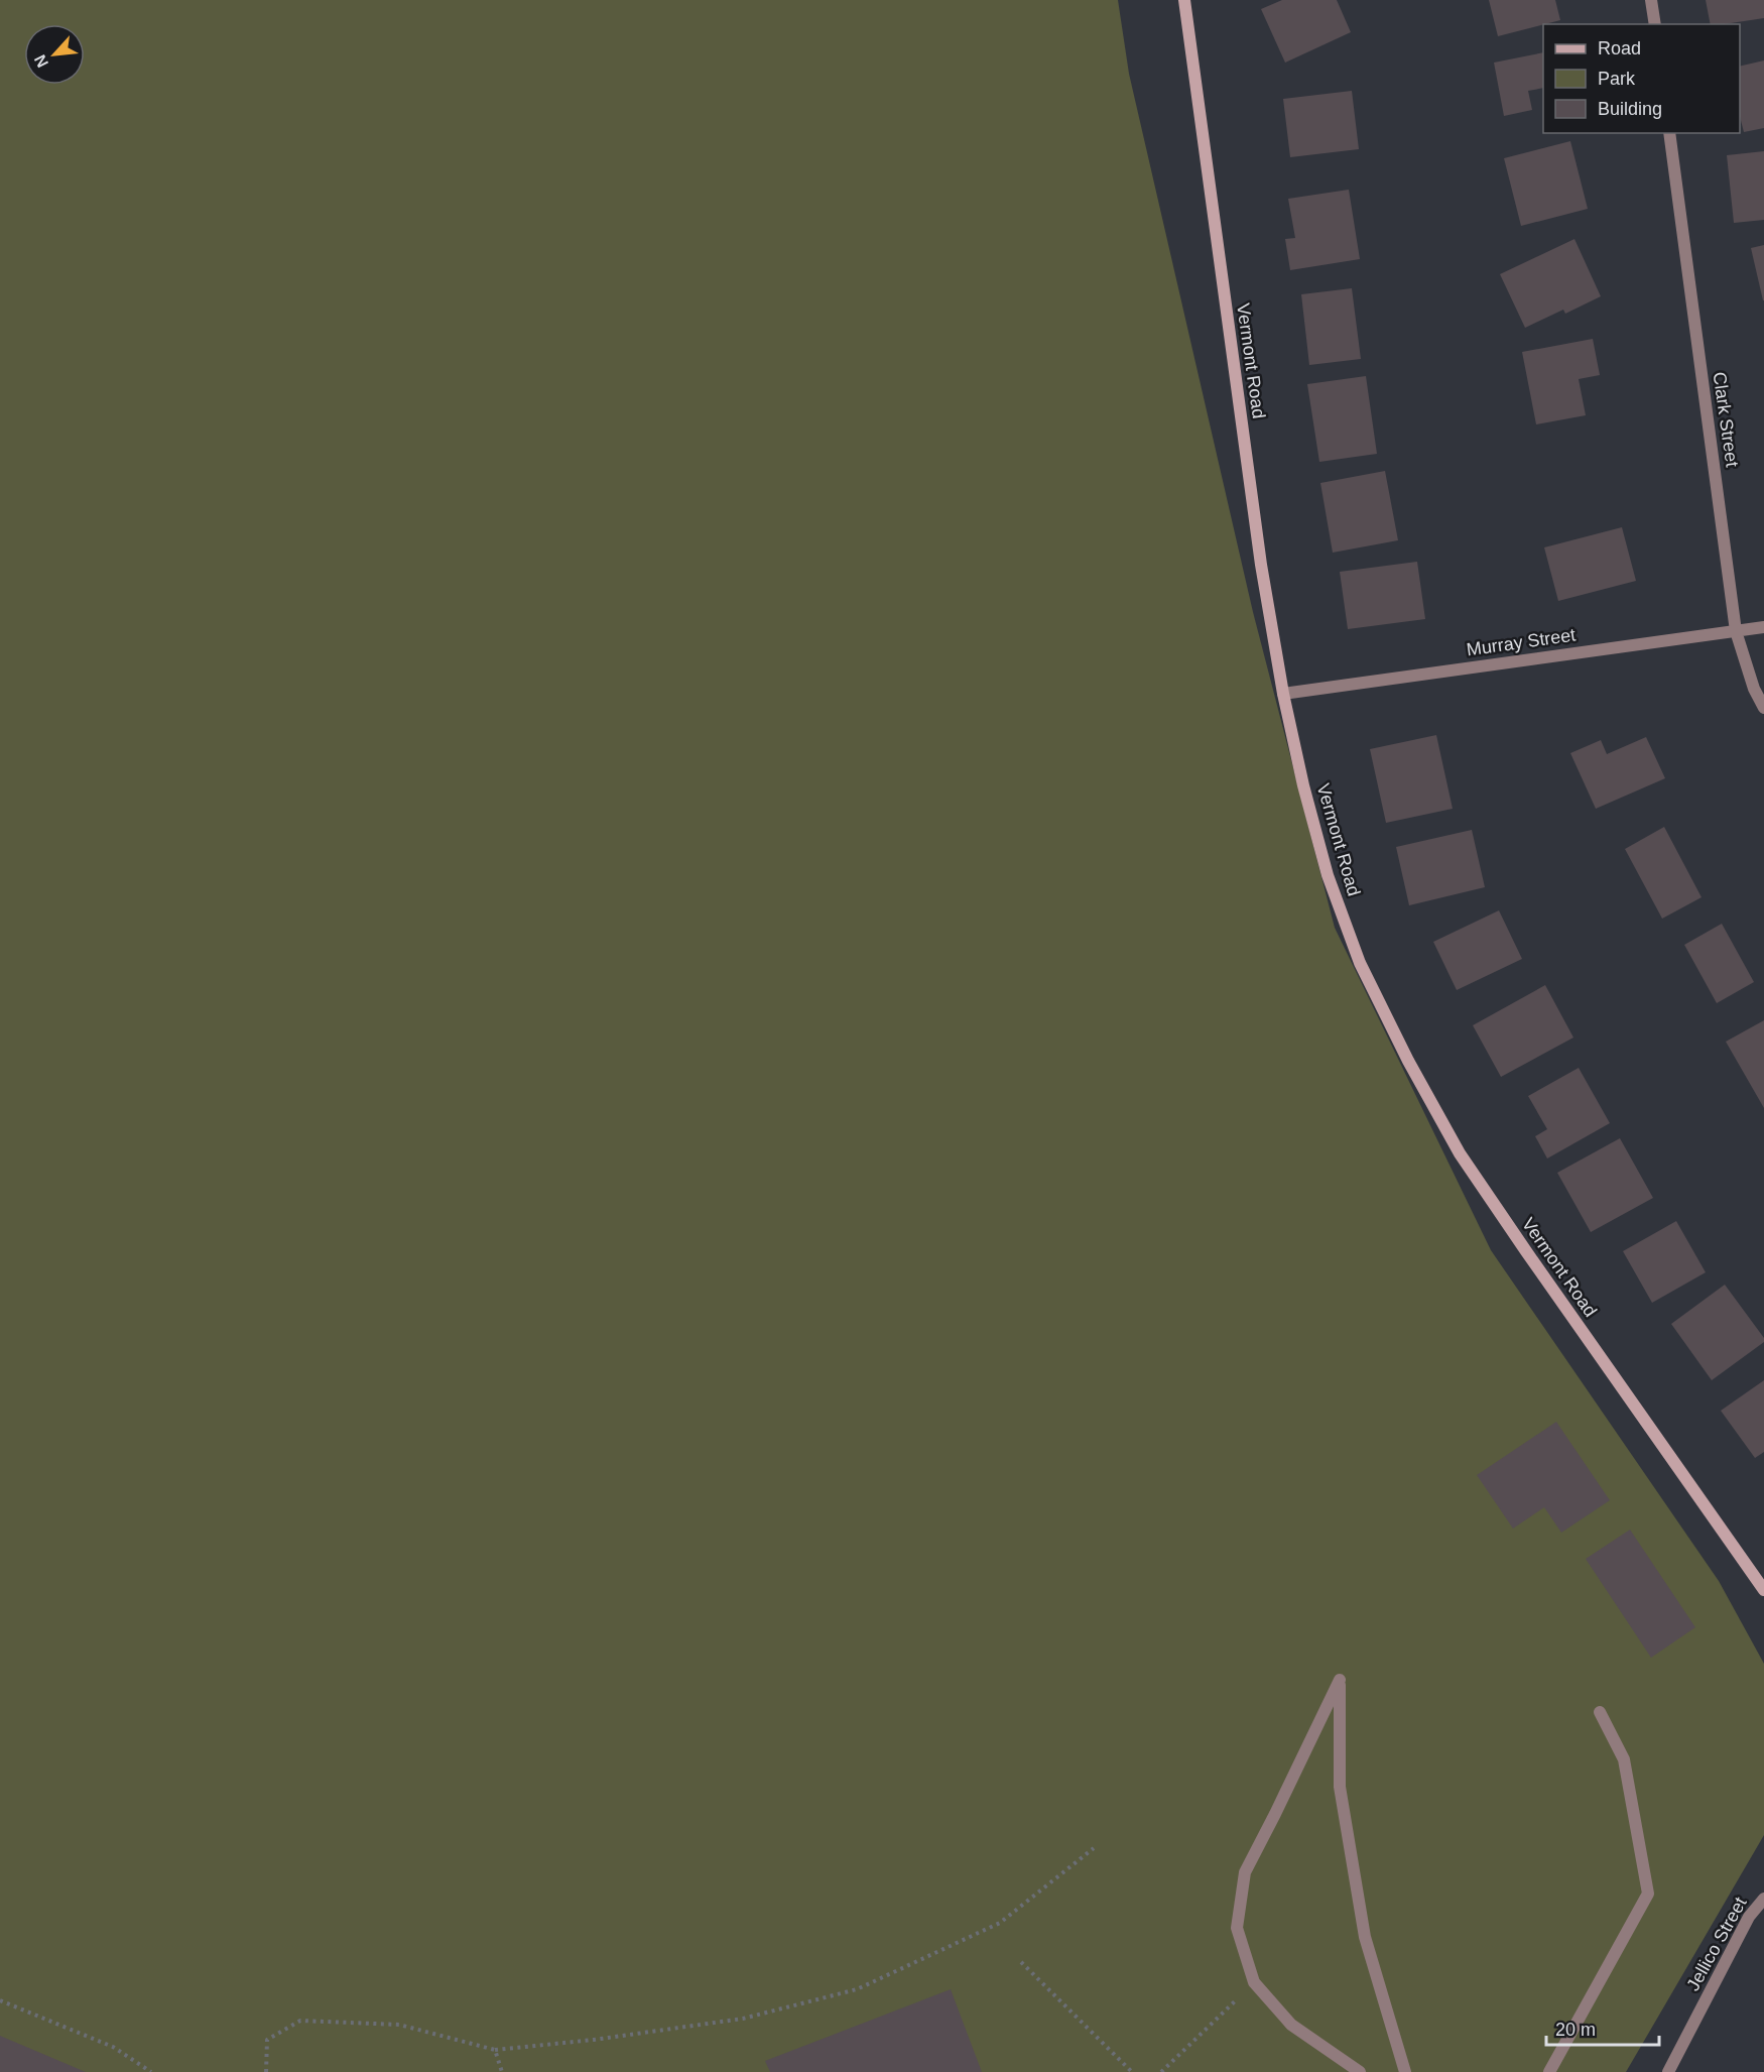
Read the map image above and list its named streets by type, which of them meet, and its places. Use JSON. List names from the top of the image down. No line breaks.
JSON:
{"streets":{"street":["Vermont Road","Clark Street","Murray Street","Jellico Street"]},"crossings":[["Vermont Road","Murray Street"],["Clark Street","Murray Street"]],"legend":["Road","Park","Building"],"scale_bar":"20 m","north":"bottom left"}
